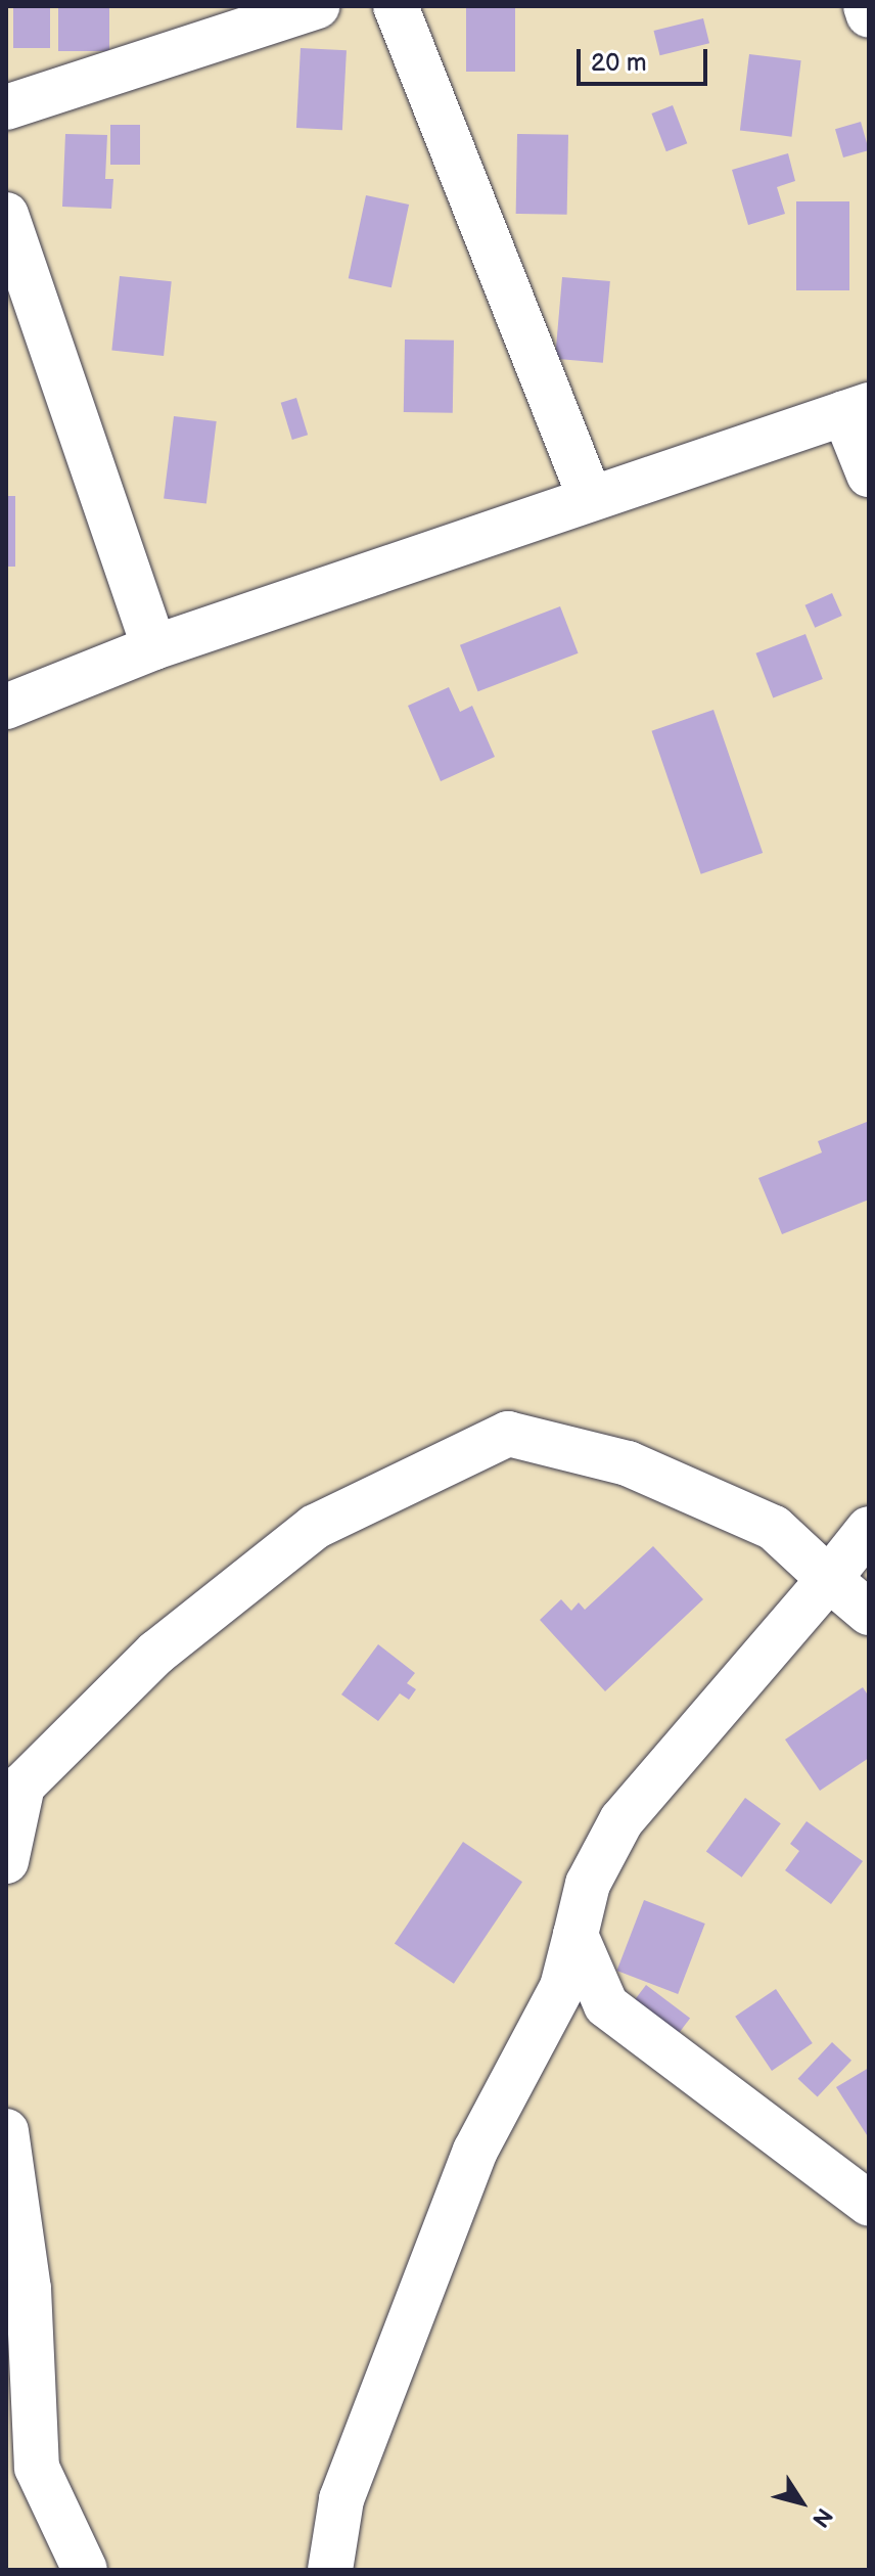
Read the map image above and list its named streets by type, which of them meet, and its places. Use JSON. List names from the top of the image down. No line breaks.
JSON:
{"scale_bar":"20 m","north":"bottom right"}
